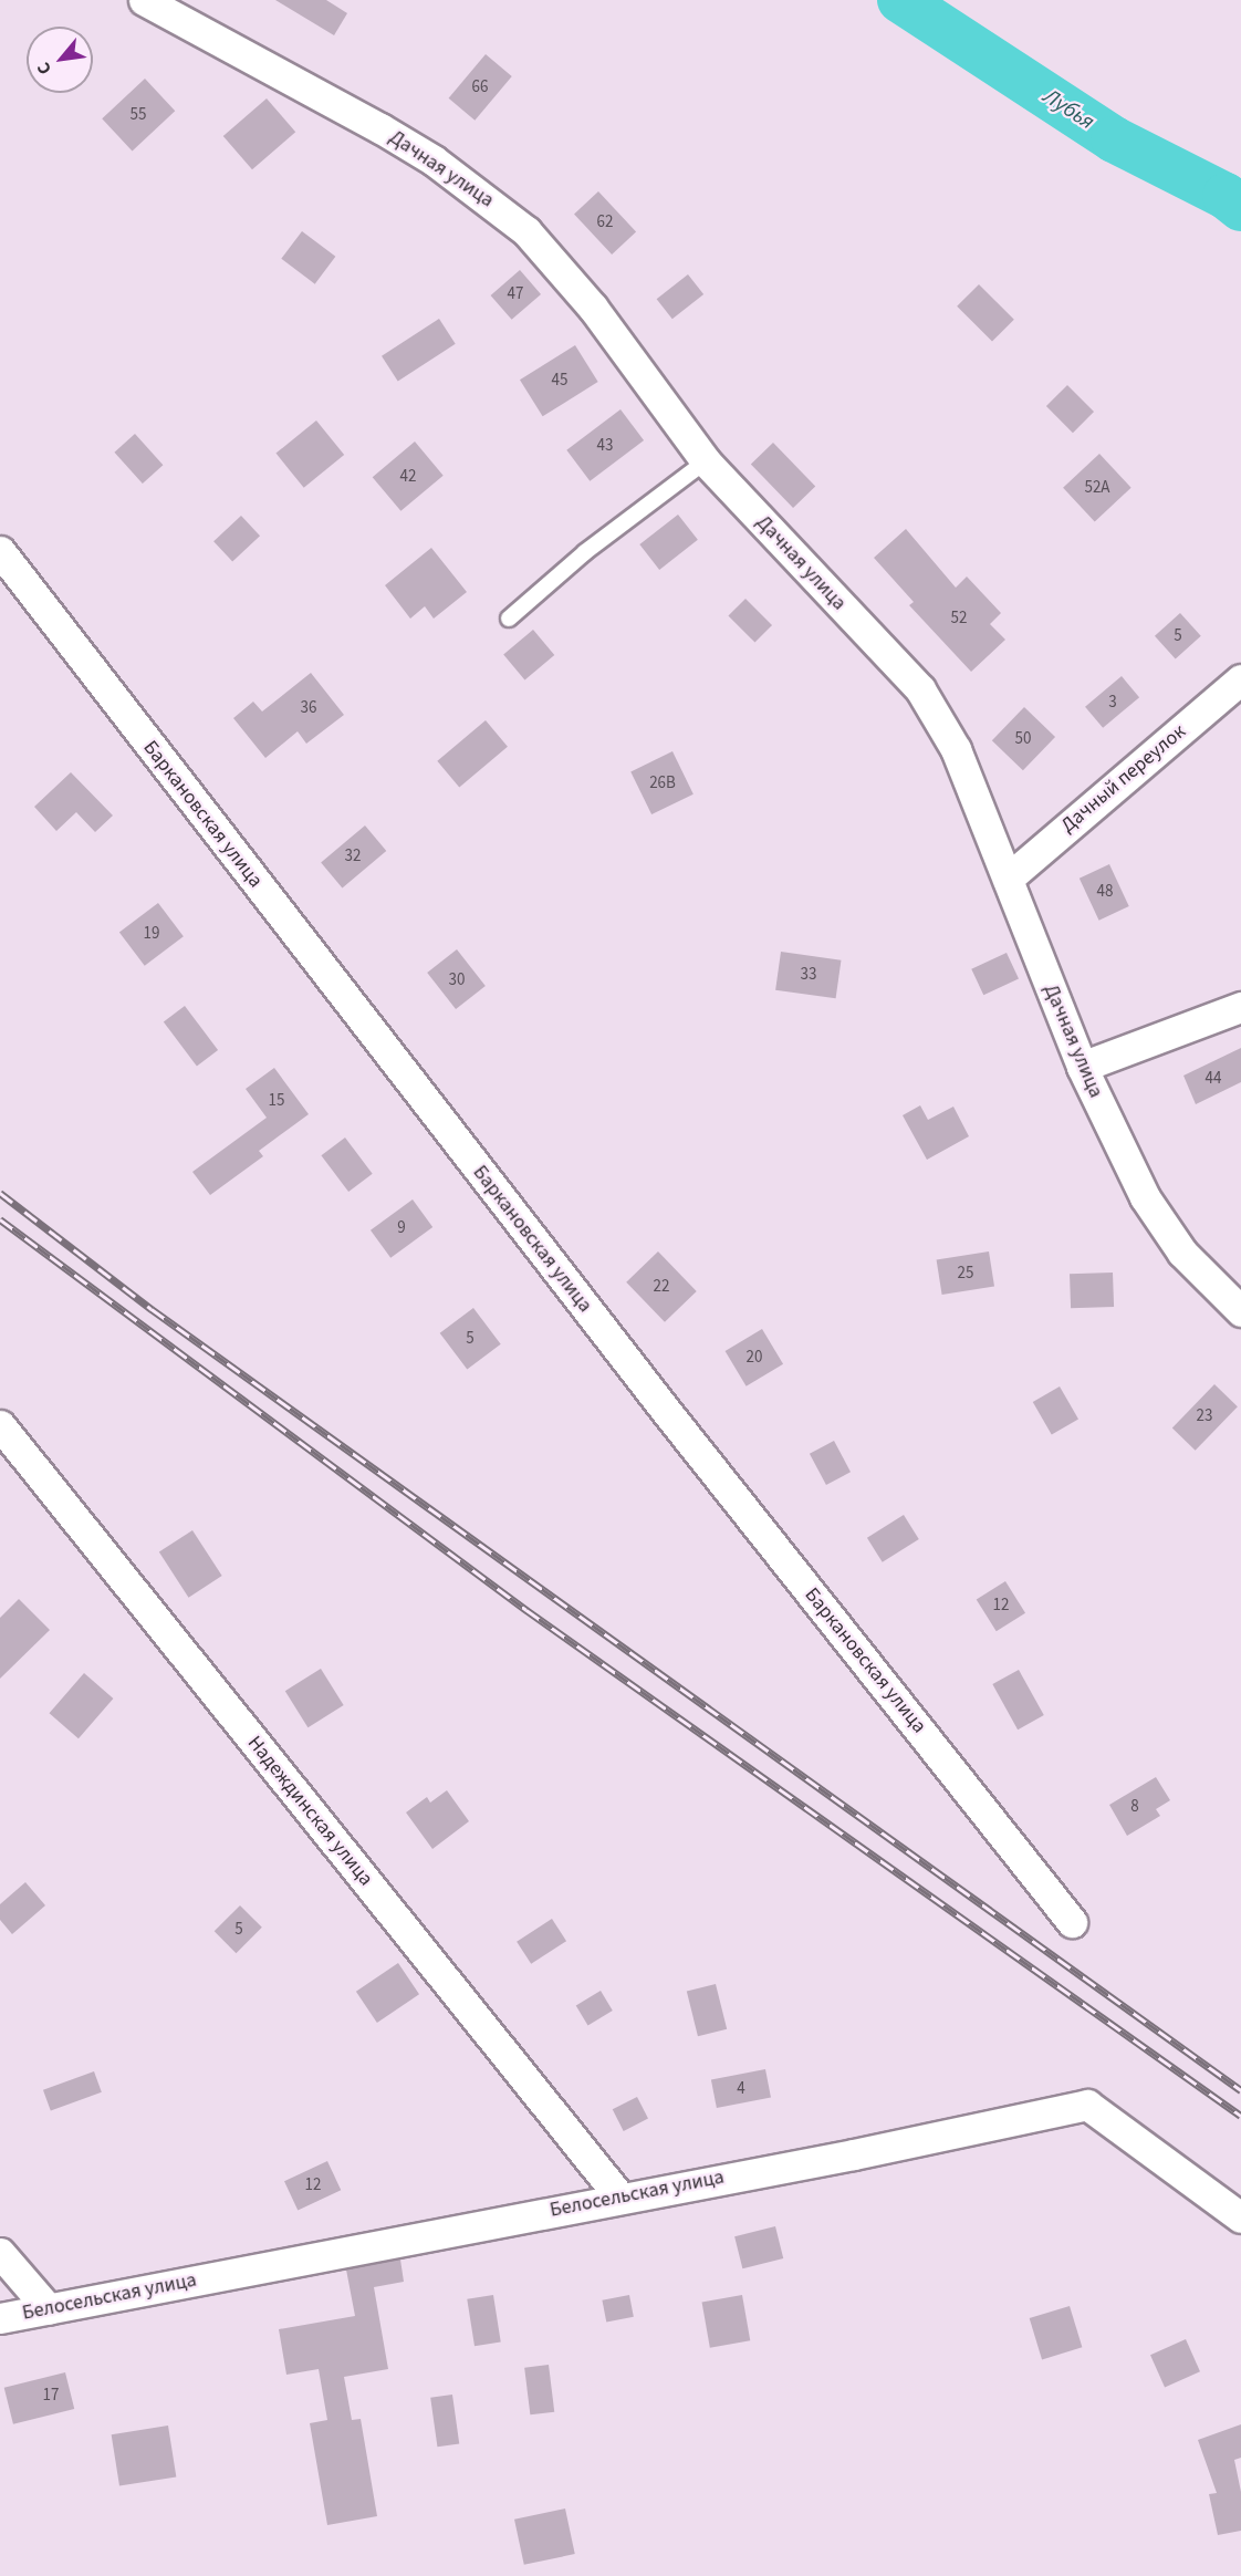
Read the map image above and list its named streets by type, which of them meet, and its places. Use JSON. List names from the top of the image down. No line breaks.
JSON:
{"streets":{"street":["Дачная улица","Дачный переулок","Баркановская улица","Надеждинская улица","Белосельская улица"]},"crossings":[["Дачная улица","Дачный переулок"],["Надеждинская улица","Белосельская улица"]],"water":["Лубья"],"house_numbers":["66","55","62","47","45","43","42","52А","52","5","3","36","50","26В","32","48","19","33","30","44","15","9","25","22","5","20","23","12","8","5","4","12","17"],"north":"bottom left"}
